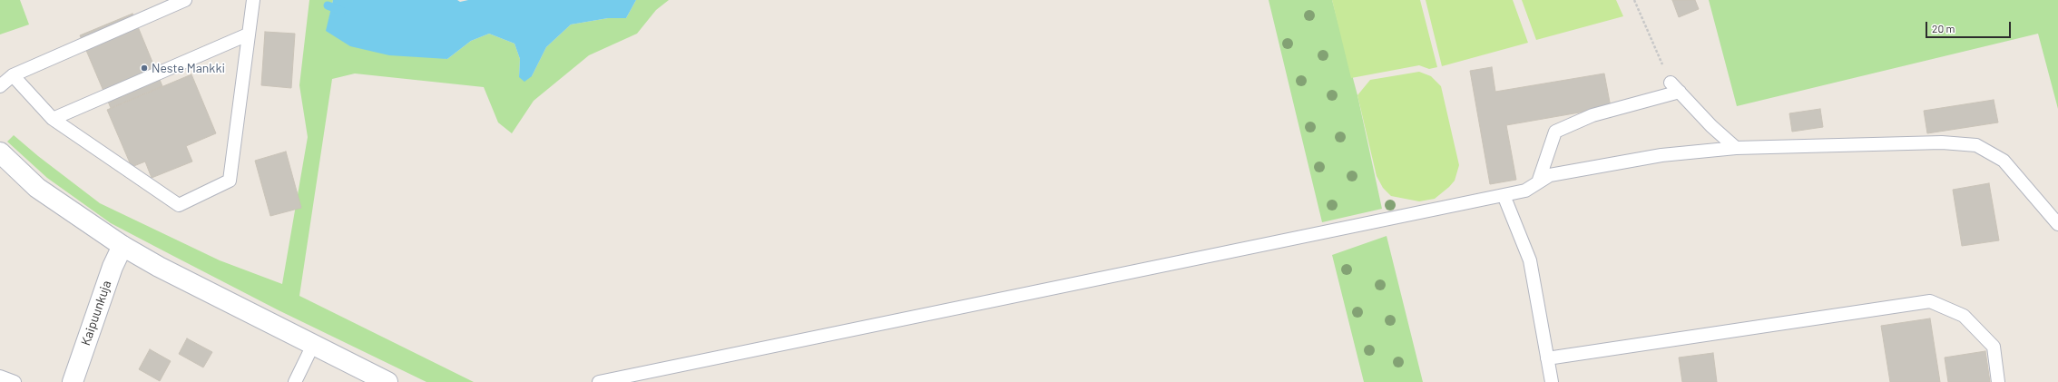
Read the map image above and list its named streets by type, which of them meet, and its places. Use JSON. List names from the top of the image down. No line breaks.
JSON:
{"streets":{"street":["Kaipuunkuja"]},"places":["Neste Mankki"],"scale_bar":"20 m"}
